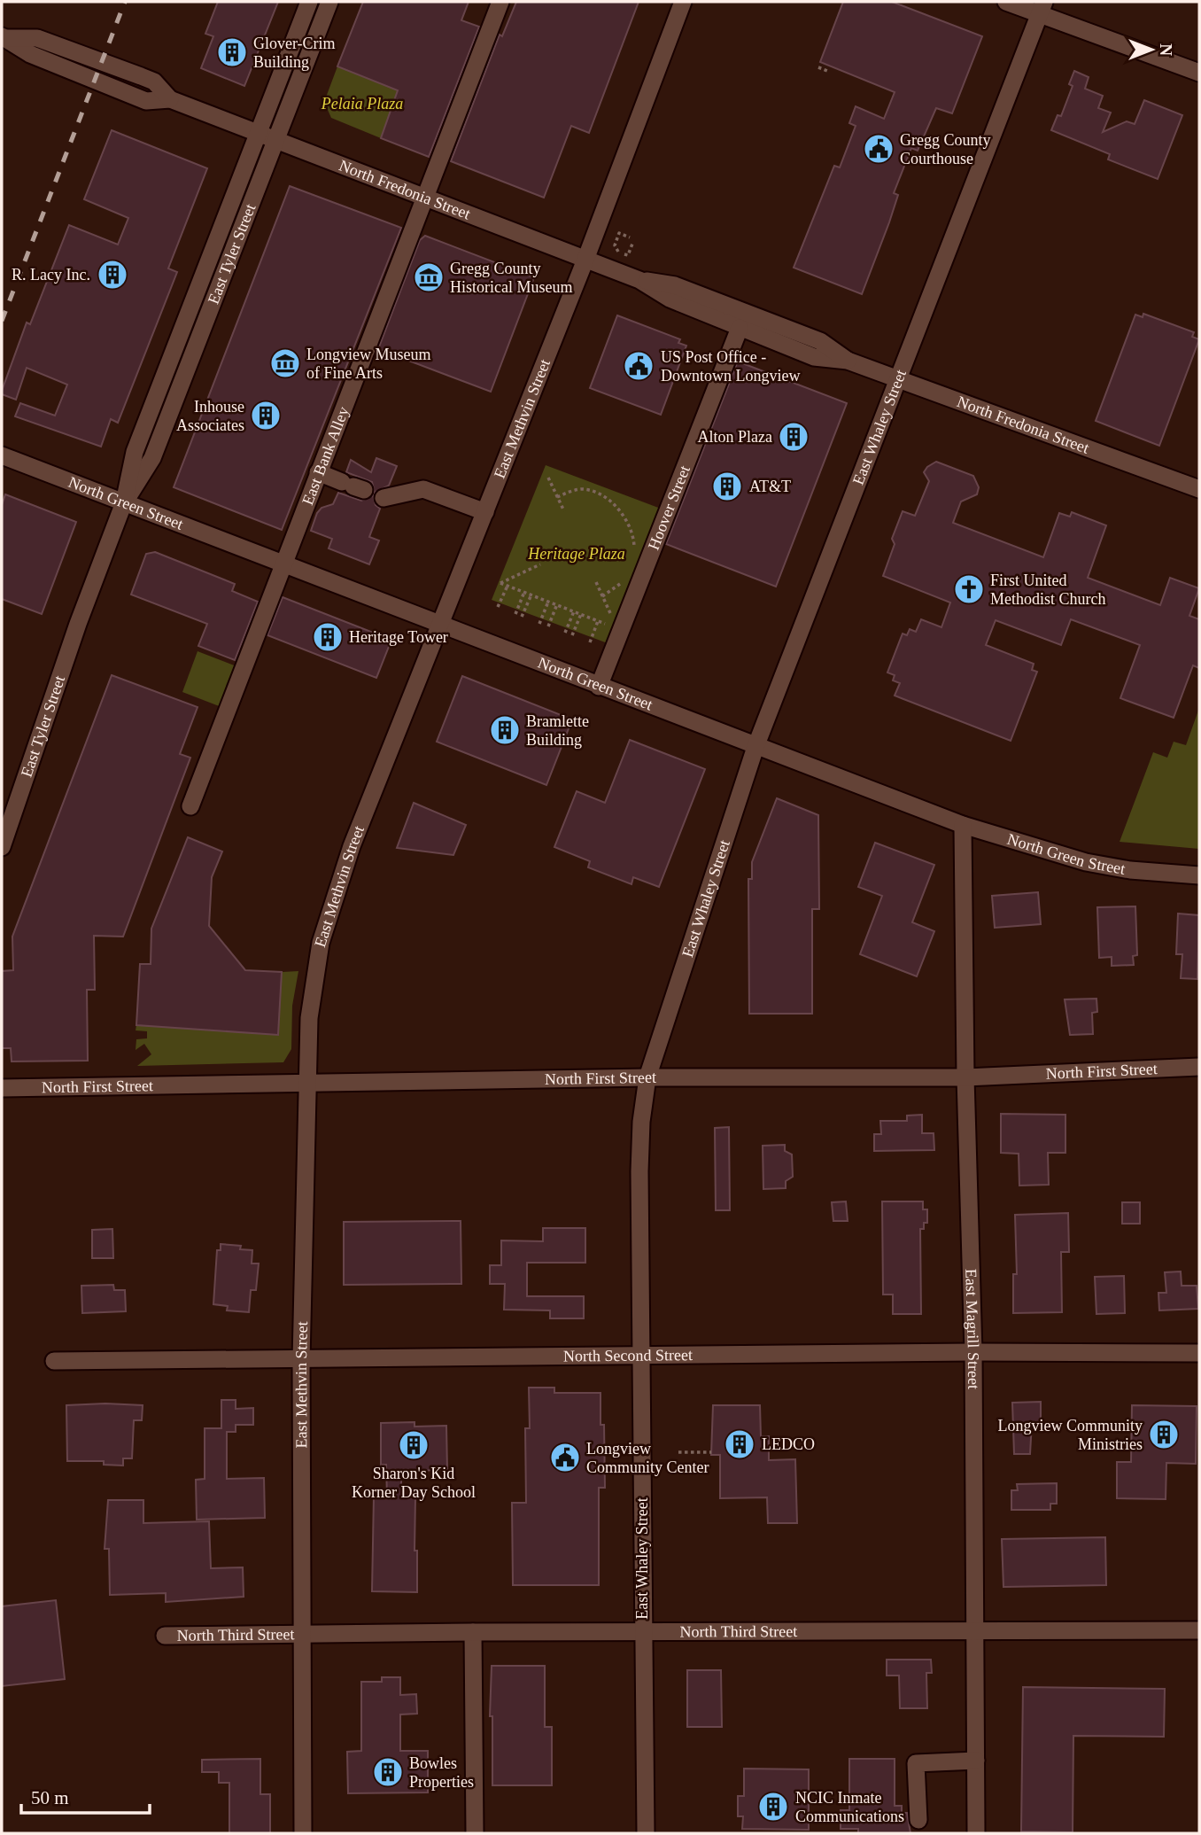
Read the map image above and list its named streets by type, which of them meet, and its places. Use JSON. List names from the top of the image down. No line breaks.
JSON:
{"streets":{"street":["North Fredonia Street","East Tyler Street","East Methvin Street","East Whaley Street","East Bank Alley","North Green Street","Hoover Street","North First Street","East Magrill Street","North Second Street","North Third Street"]},"crossings":[["North Fredonia Street","East Tyler Street"],["North Fredonia Street","East Methvin Street"],["North Fredonia Street","East Whaley Street"],["North Fredonia Street","East Bank Alley"],["North Fredonia Street","Hoover Street"],["East Tyler Street","North Green Street"],["East Methvin Street","North Green Street"],["East Methvin Street","North First Street"],["East Methvin Street","North Second Street"],["East Methvin Street","North Third Street"],["East Whaley Street","North Green Street"],["East Whaley Street","North First Street"],["East Whaley Street","North Second Street"],["East Whaley Street","North Third Street"],["East Bank Alley","North Green Street"],["North Green Street","Hoover Street"],["North Green Street","East Magrill Street"],["North First Street","East Magrill Street"],["East Magrill Street","North Second Street"],["East Magrill Street","North Third Street"]],"parks":["Pelaia Plaza","Heritage Plaza"],"places":{"building":["Glover-Crim Building","R. Lacy Inc.","Inhouse Associates","Alton Plaza","AT&T","Heritage Tower","Bramlette Building","Longview Community Ministries","LEDCO","Sharon's Kid Korner Day School","Bowles Properties","NCIC Inmate Communications"],"public building":["Gregg County Courthouse","US Post Office - Downtown Longview","Longview Community Center"],"museum":["Gregg County Historical Museum","Longview Museum of Fine Arts"],"church":["First United Methodist Church"]},"scale_bar":"50 m","north":"right"}
